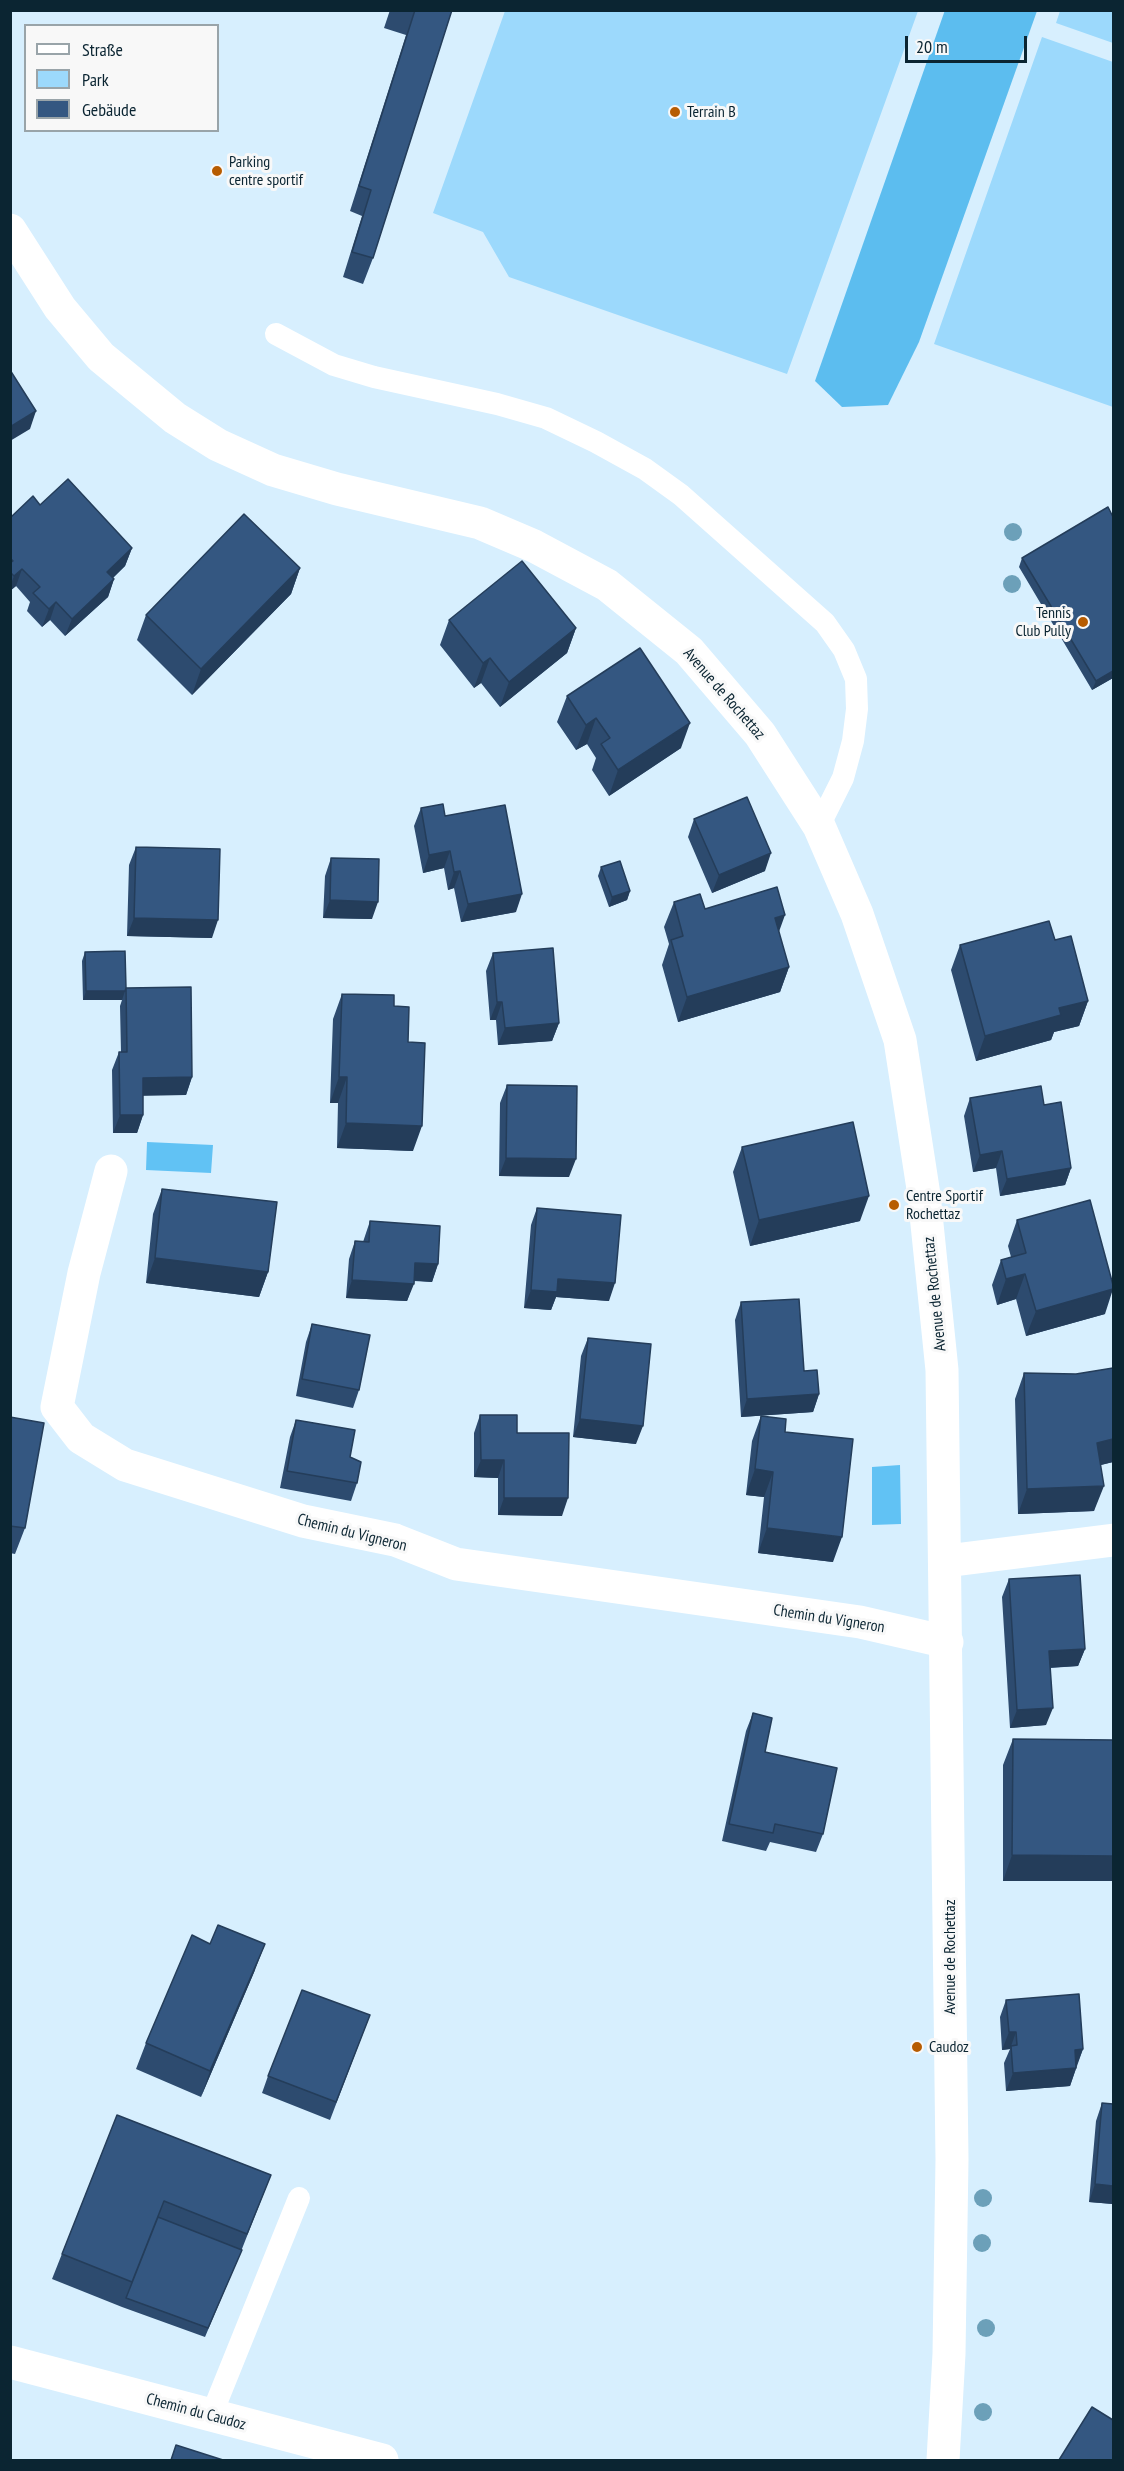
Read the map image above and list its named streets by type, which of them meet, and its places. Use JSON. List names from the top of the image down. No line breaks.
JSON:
{"streets":{"street":["Avenue de Rochettaz","Chemin du Vigneron","Chemin du Caudoz"]},"crossings":[["Avenue de Rochettaz","Chemin du Vigneron"]],"places":["Terrain B","Parking centre sportif","Tennis Club Pully","Centre Sportif Rochettaz","Caudoz"],"legend":["Straße","Park","Gebäude"],"scale_bar":"20 m"}
